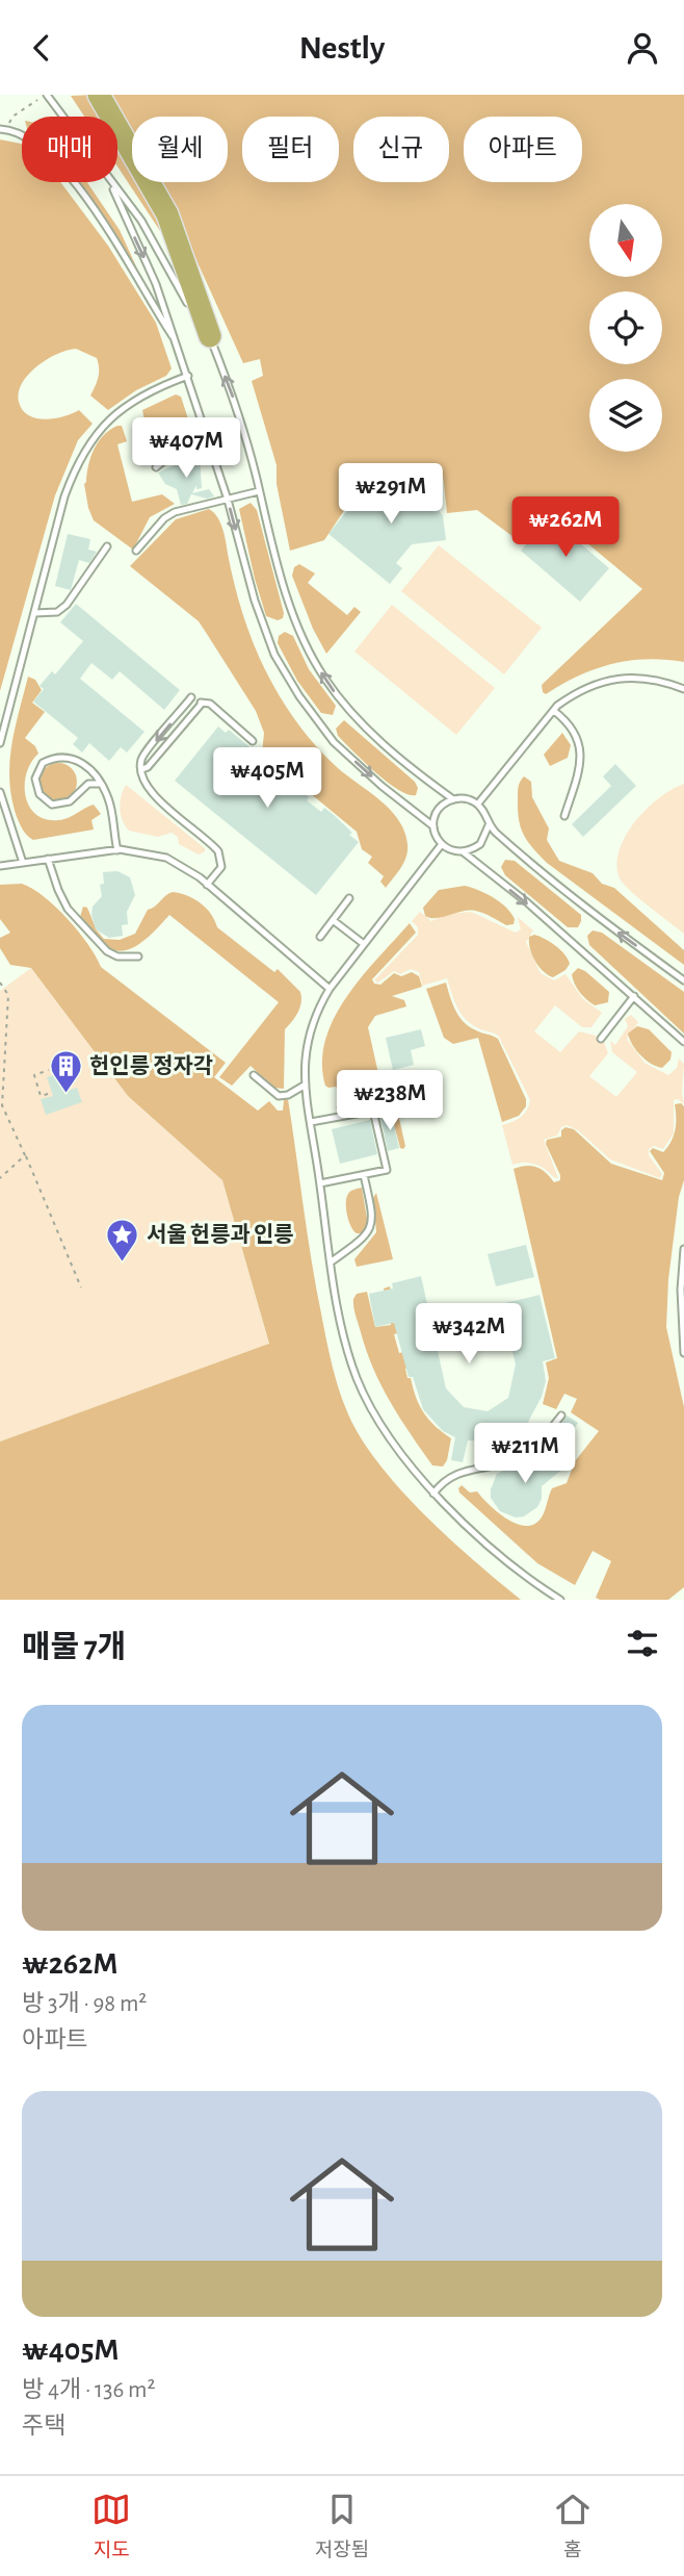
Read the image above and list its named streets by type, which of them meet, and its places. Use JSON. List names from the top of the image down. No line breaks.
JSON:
{"places":{"building":["헌인릉 정자각"],"place":["서울 헌릉과 인릉"]},"north":"bottom","page":{"header":"Nestly","chip":["매매","월세","필터","신규","아파트"],"price":["₩407M","₩291M","₩262M","₩405M","₩238M","₩342M","₩211M"],"heading":"매물 7개","list":[{"name":"₩262M","note":"방 3개 · 98 m² · 아파트"},{"name":"₩405M","note":"방 4개 · 136 m² · 주택"}],"tabs":["지도","저장됨","홈"]}}
